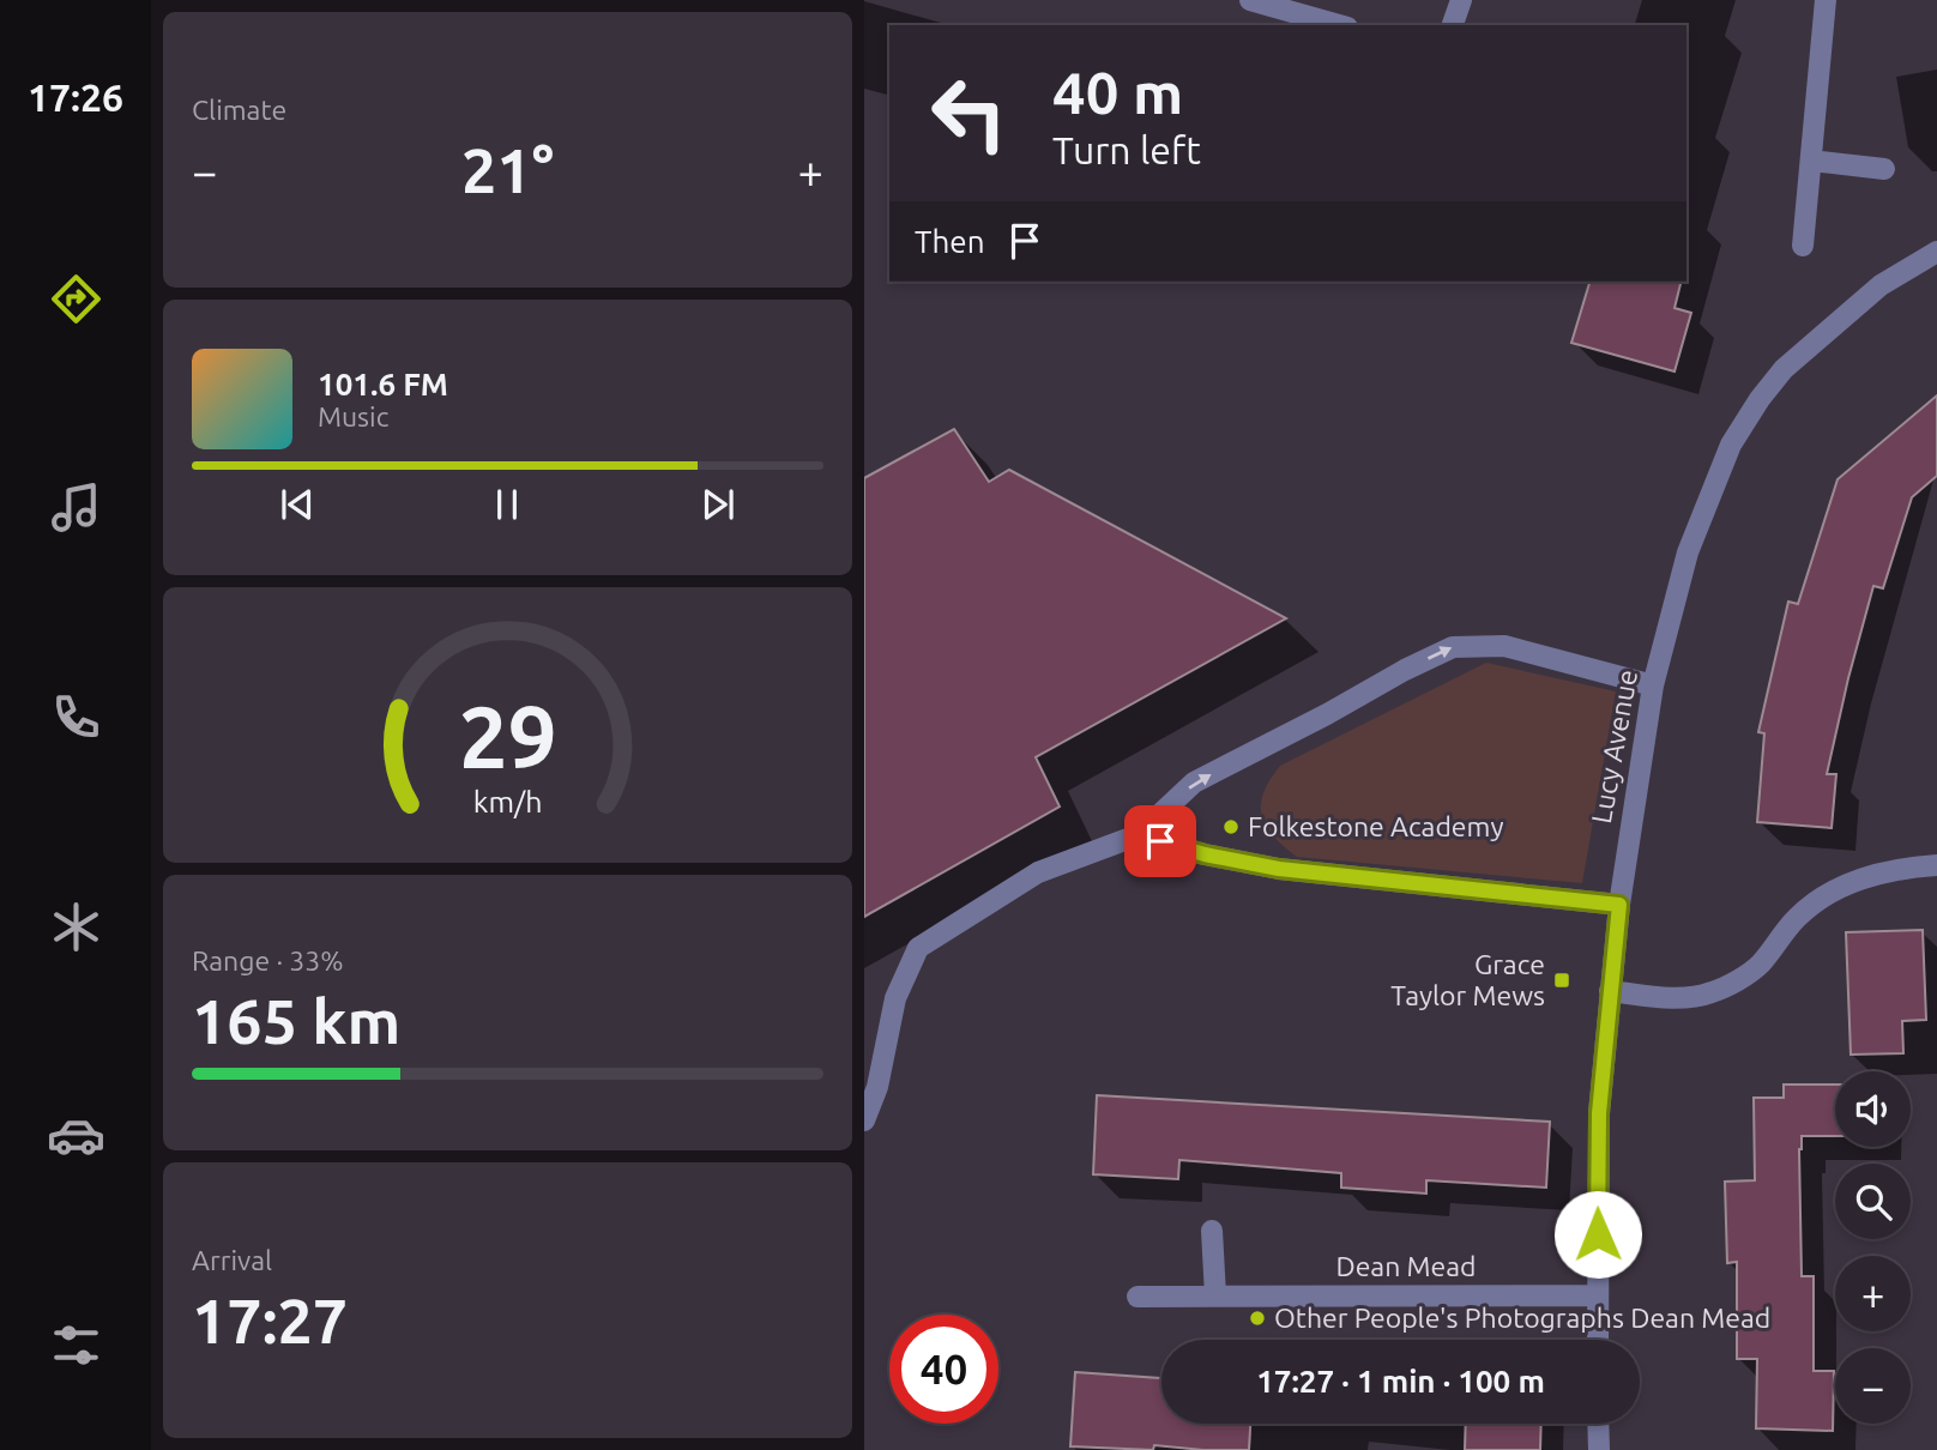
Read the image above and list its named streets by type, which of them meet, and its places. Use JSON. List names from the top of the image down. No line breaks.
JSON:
{"streets":{"street":["Lucy Avenue","Dean Mead"]},"crossings":[["Lucy Avenue","Dean Mead"]],"places":{"other":["Folkestone Academy","Other People's Photographs Dean Mead"],"transit":["Grace Taylor Mews"]},"page":{"tabs":"17:26","tile":["Climate",["Range · 33%","165 km"],["Arrival","17:27"]],"turn":["40 m","Turn left"],"heat":["−","21°","+"],"then":"Then","song":["101.6 FM","Music"],"map_buttons":["+","−"],"limit":"40","trip":"17:27 · 1 min · 100 m","gauge":["29","km/h"]}}
